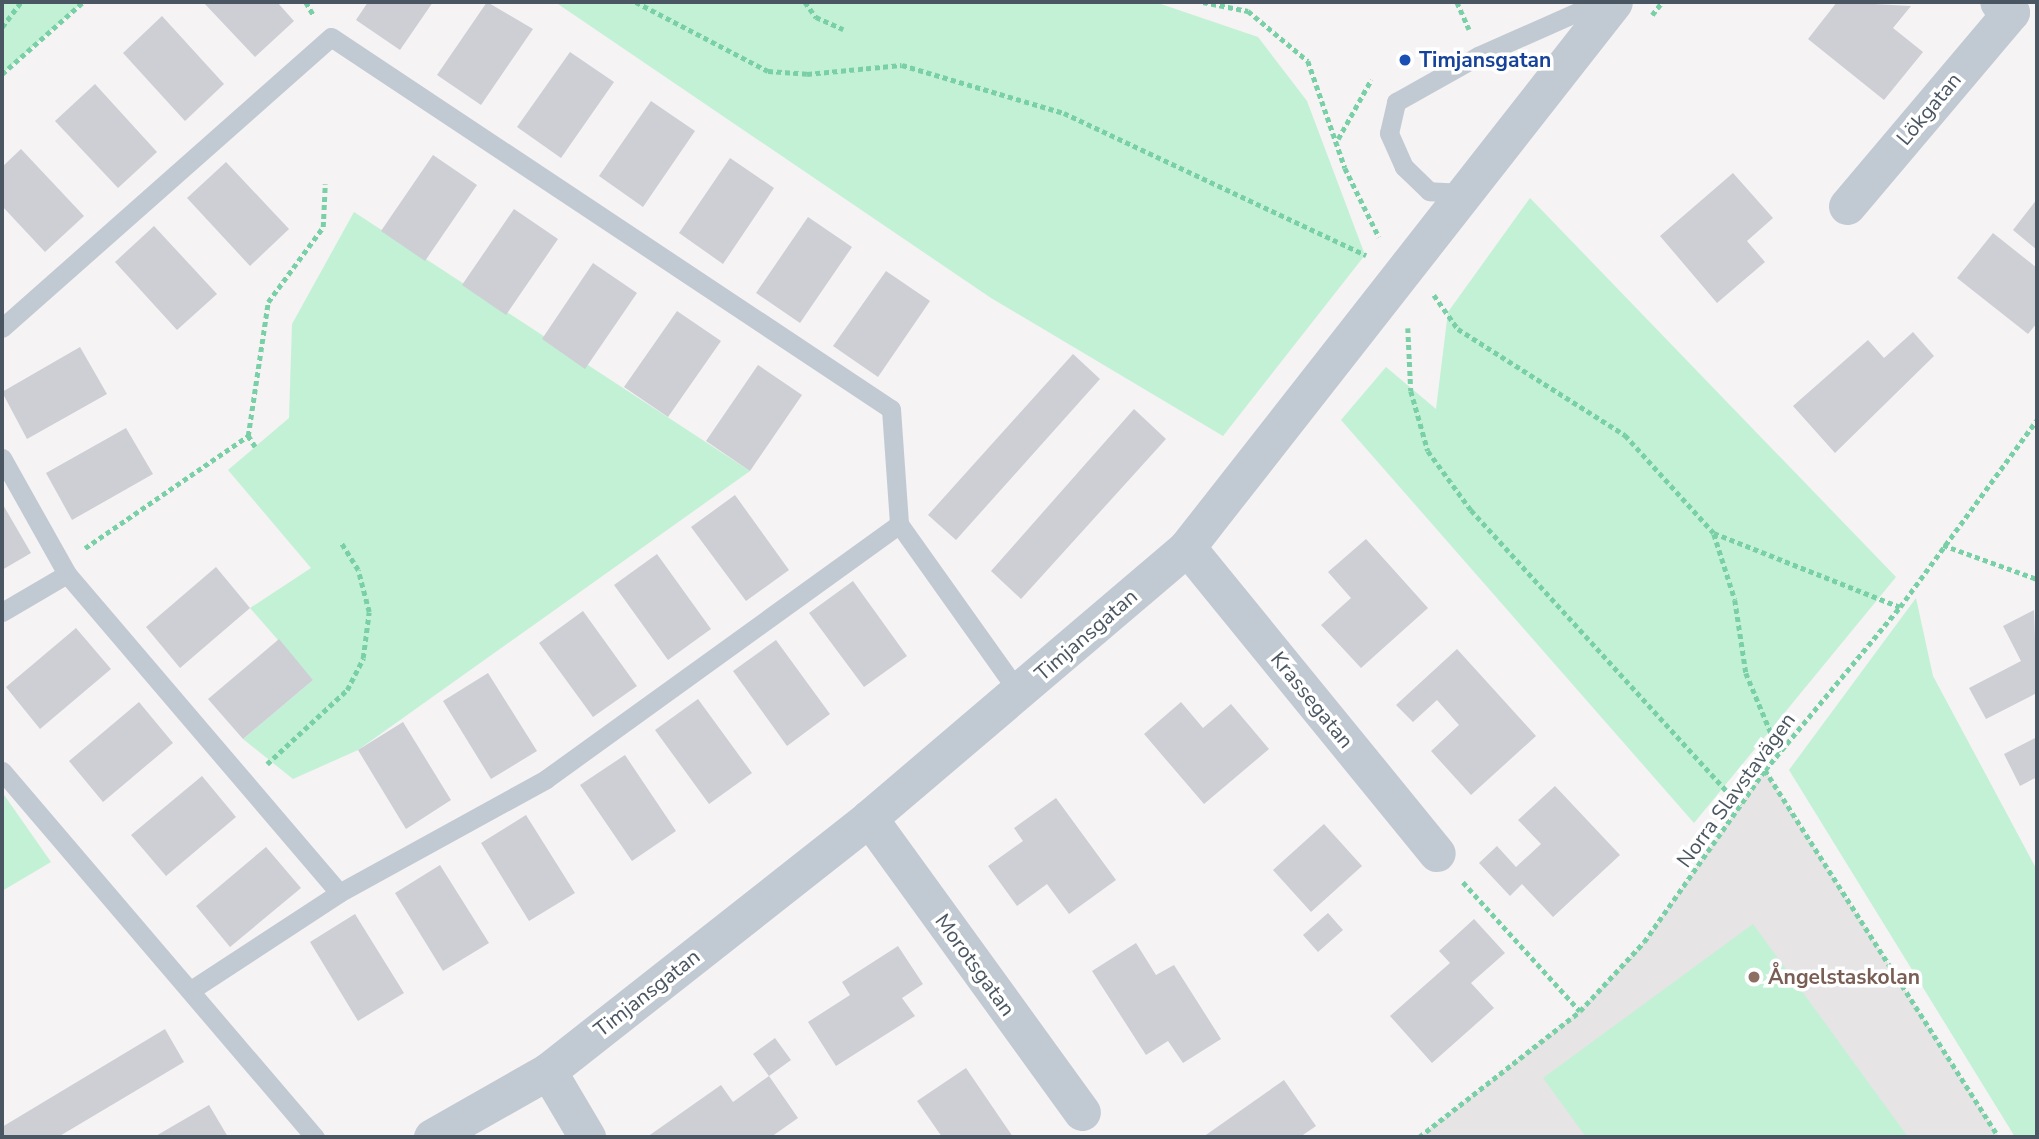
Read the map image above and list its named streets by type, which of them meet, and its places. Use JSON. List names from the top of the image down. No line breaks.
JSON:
{"streets":{"street":["Lökgatan","Timjansgatan","Krassegatan","Morotsgatan"],"path":["Norra Slavstavägen"]},"crossings":[["Timjansgatan","Krassegatan"],["Timjansgatan","Morotsgatan"]],"places":["Timjansgatan","Ångelstaskolan"]}
